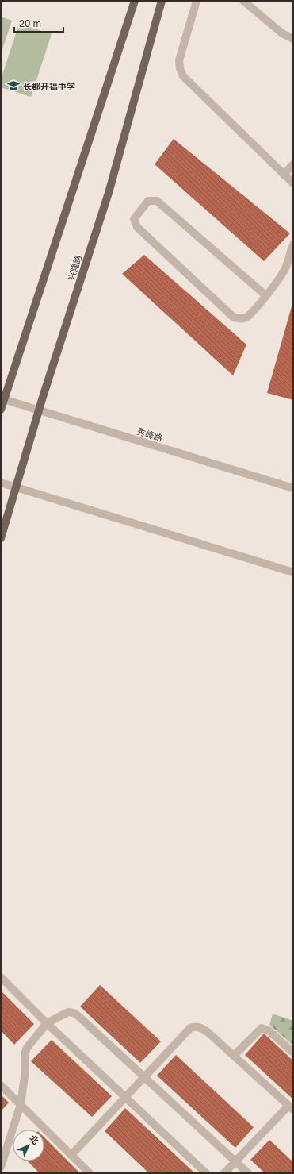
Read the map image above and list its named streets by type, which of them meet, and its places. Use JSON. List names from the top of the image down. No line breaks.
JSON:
{"streets":{"main road":["兴隆路"],"street":["秀峰路"]},"crossings":[["兴隆路","秀峰路"]],"places":{"school or university":["长郡开福中学"]},"scale_bar":"20 m","north":"top right"}
